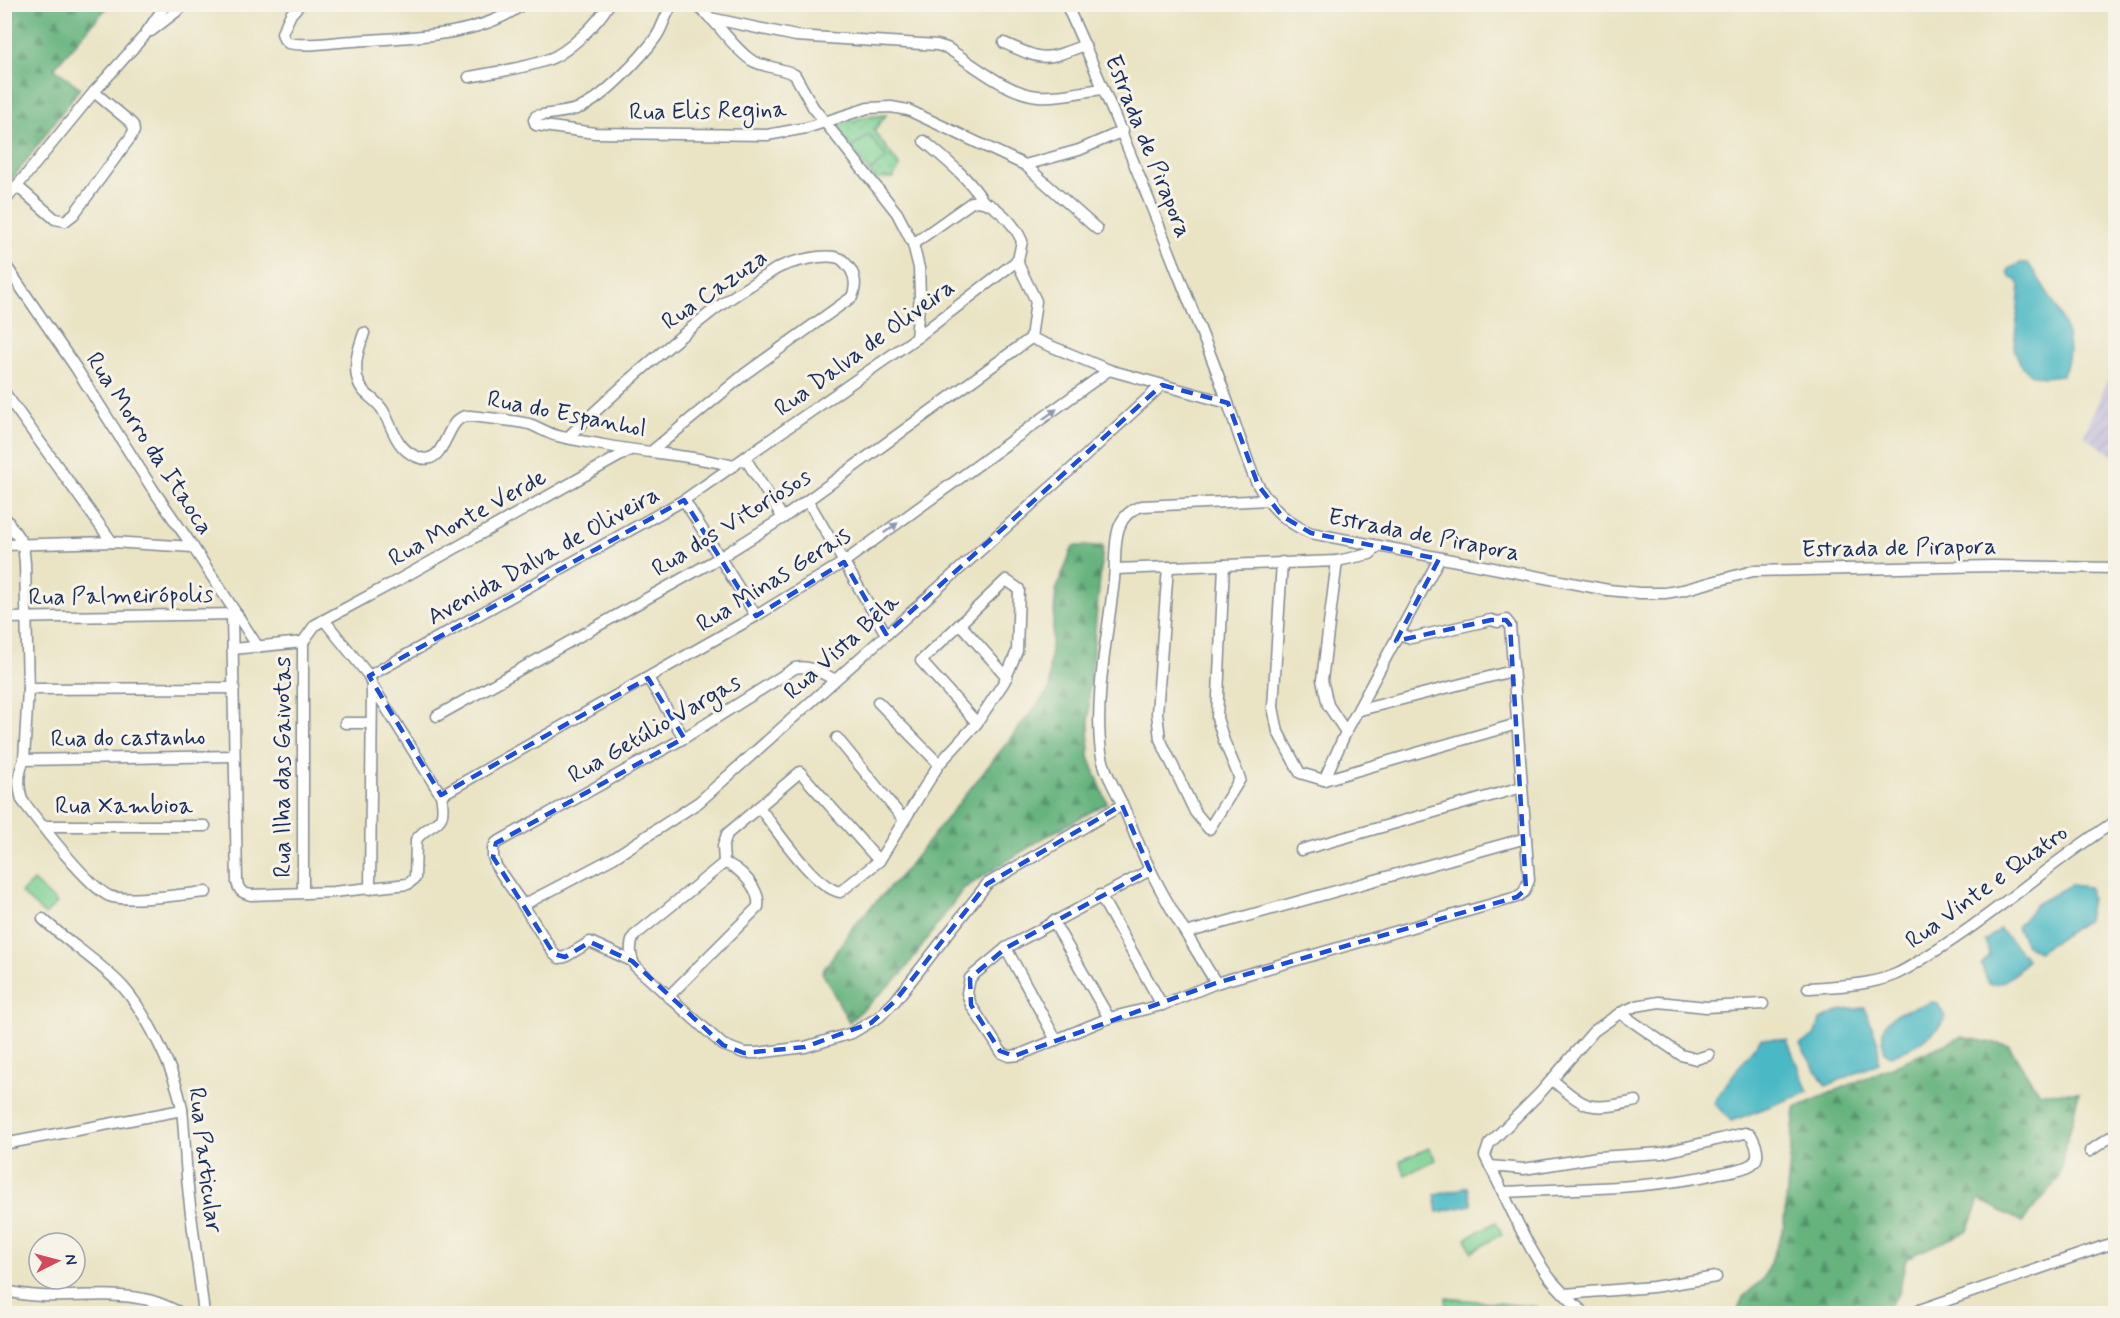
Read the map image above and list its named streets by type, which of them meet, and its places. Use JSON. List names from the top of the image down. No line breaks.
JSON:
{"streets":{"street":["Rua Elis Regina","Estrada de Pirapora","Rua Cazuza","Rua Dalva de Oliveira","Rua do Espanhol","Rua Morro da Itaoca","Rua Monte Verde","Rua dos Vitoriosos","Avenida Dalva de Oliveira","Rua Minas Gerais","Rua Palmeirópolis","Rua Vista Bela","Rua Getúlio Vargas","Rua do castanho","Rua Ilha das Gaivotas","Rua Xambioa","Rua Vinte e Quatro","Rua Particular"]},"crossings":[["Rua Cazuza","Rua do Espanhol"],["Rua Dalva de Oliveira","Rua do Espanhol"],["Rua Dalva de Oliveira","Avenida Dalva de Oliveira"],["Rua do Espanhol","Rua Monte Verde"],["Rua do Espanhol","Avenida Dalva de Oliveira"],["Rua Morro da Itaoca","Rua Palmeirópolis"],["Rua Monte Verde","Rua Ilha das Gaivotas"],["Rua Vista Bela","Rua Getúlio Vargas"]],"one_way":["Rua Minas Gerais"],"north":"right"}
